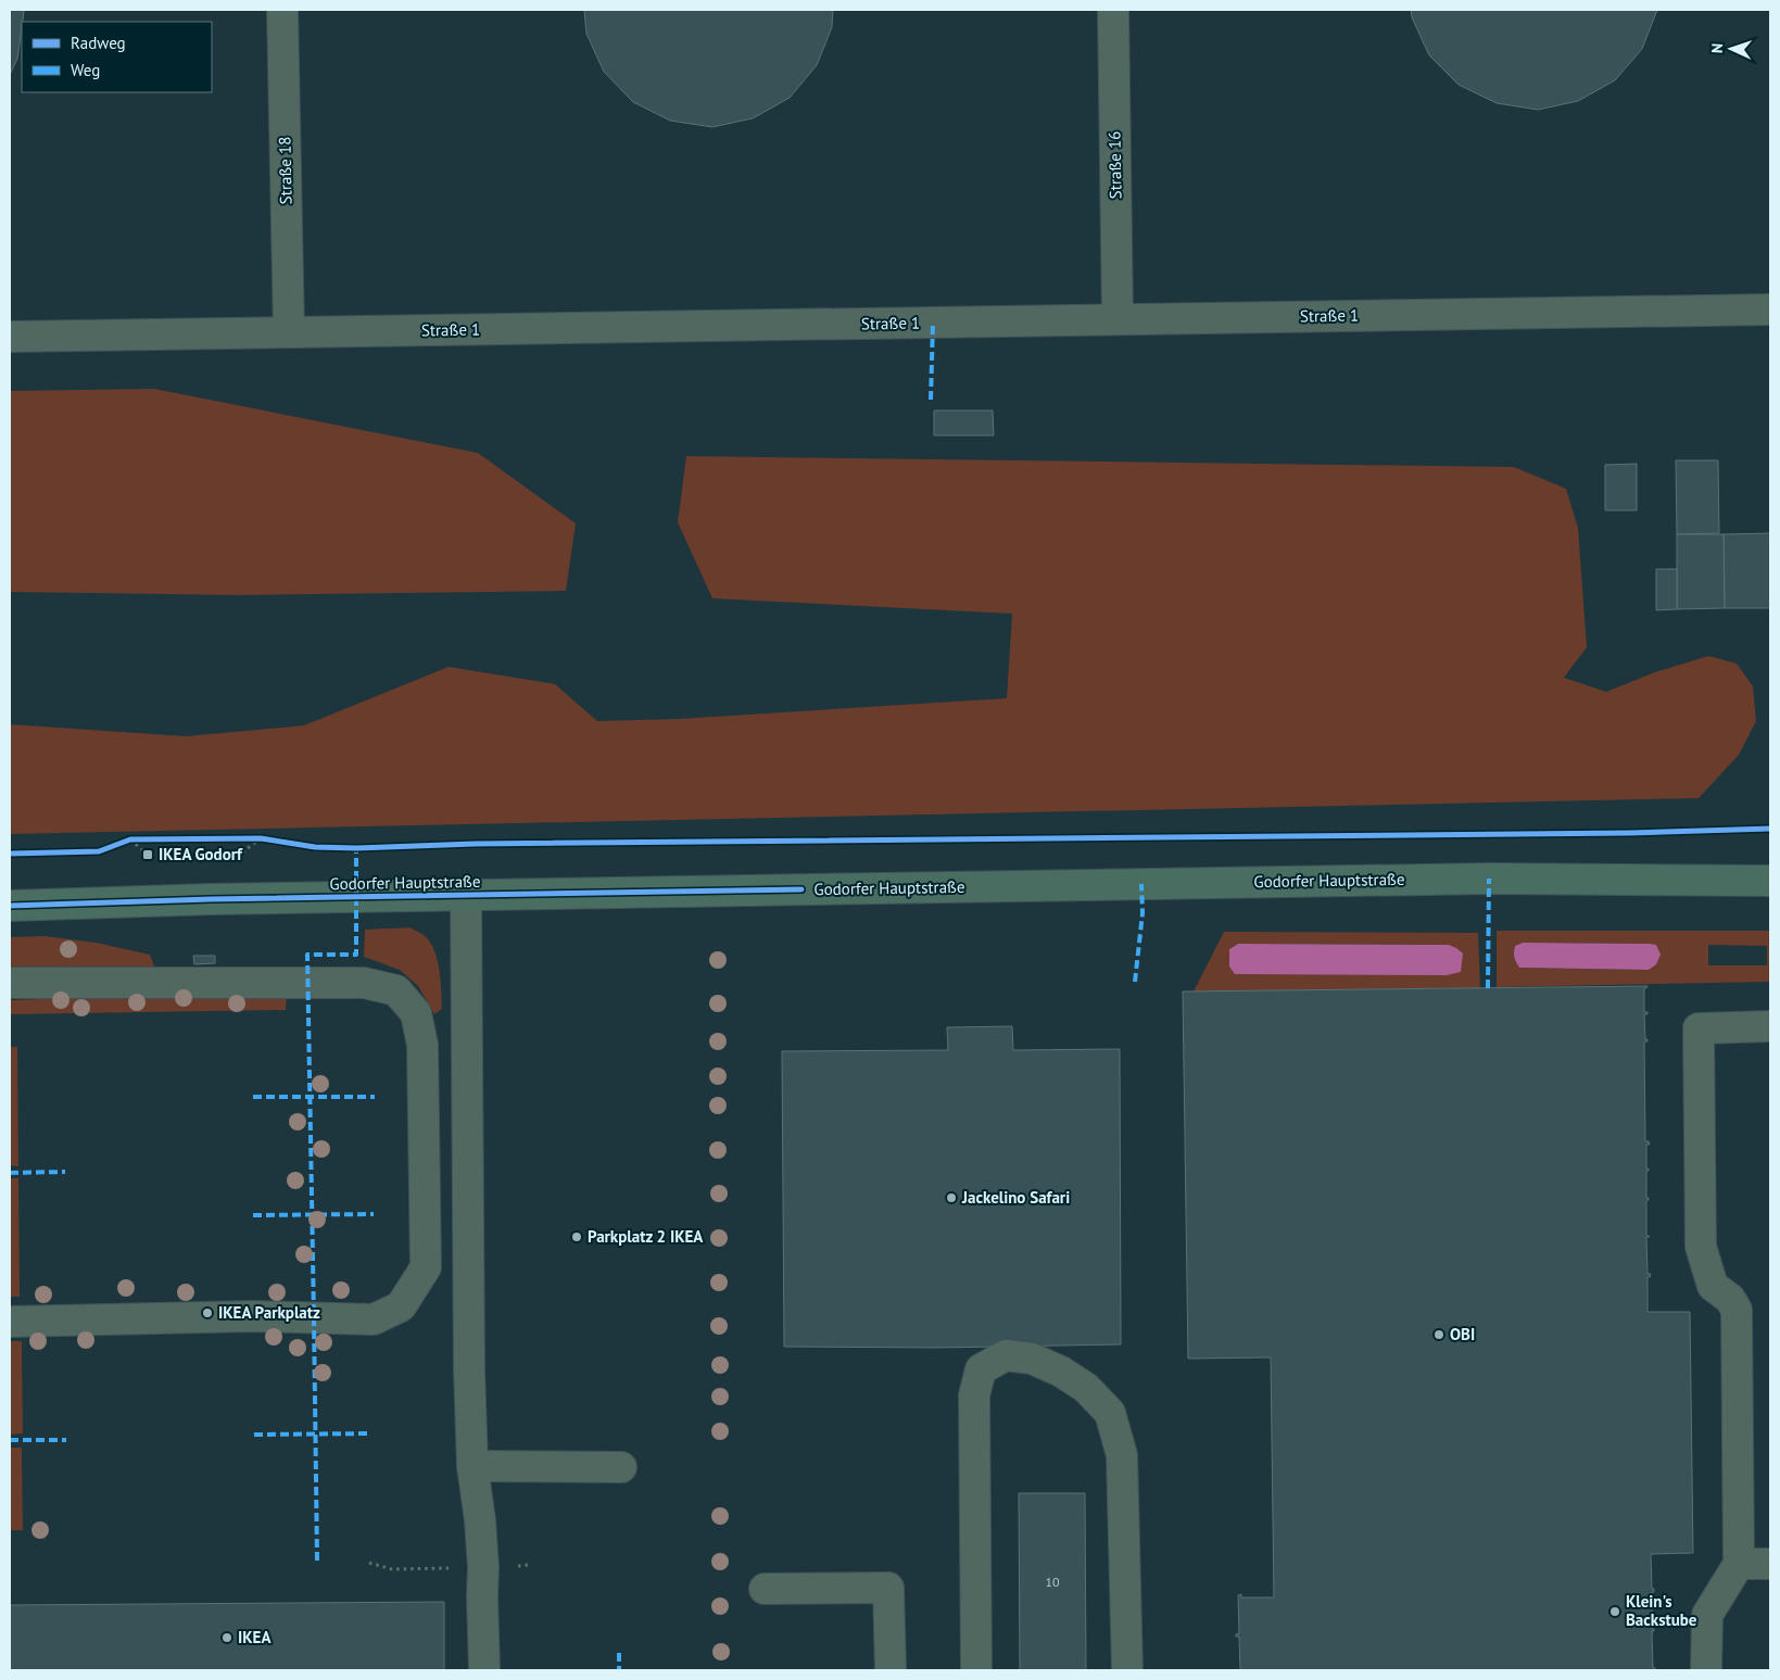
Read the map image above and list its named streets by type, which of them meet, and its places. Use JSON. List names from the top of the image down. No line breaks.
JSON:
{"streets":{"main road":["Godorfer Hauptstraße"],"lane":["Straße 16","Straße 18","Straße 1"]},"crossings":[["Straße 16","Straße 1"],["Straße 18","Straße 1"]],"places":{"transit":["IKEA Godorf"],"other":["Jackelino Safari","Parkplatz 2 IKEA","IKEA Parkplatz","OBI","Klein's Backstube","IKEA"]},"house_numbers":["10"],"legend":["Radweg","Weg"],"north":"left"}
